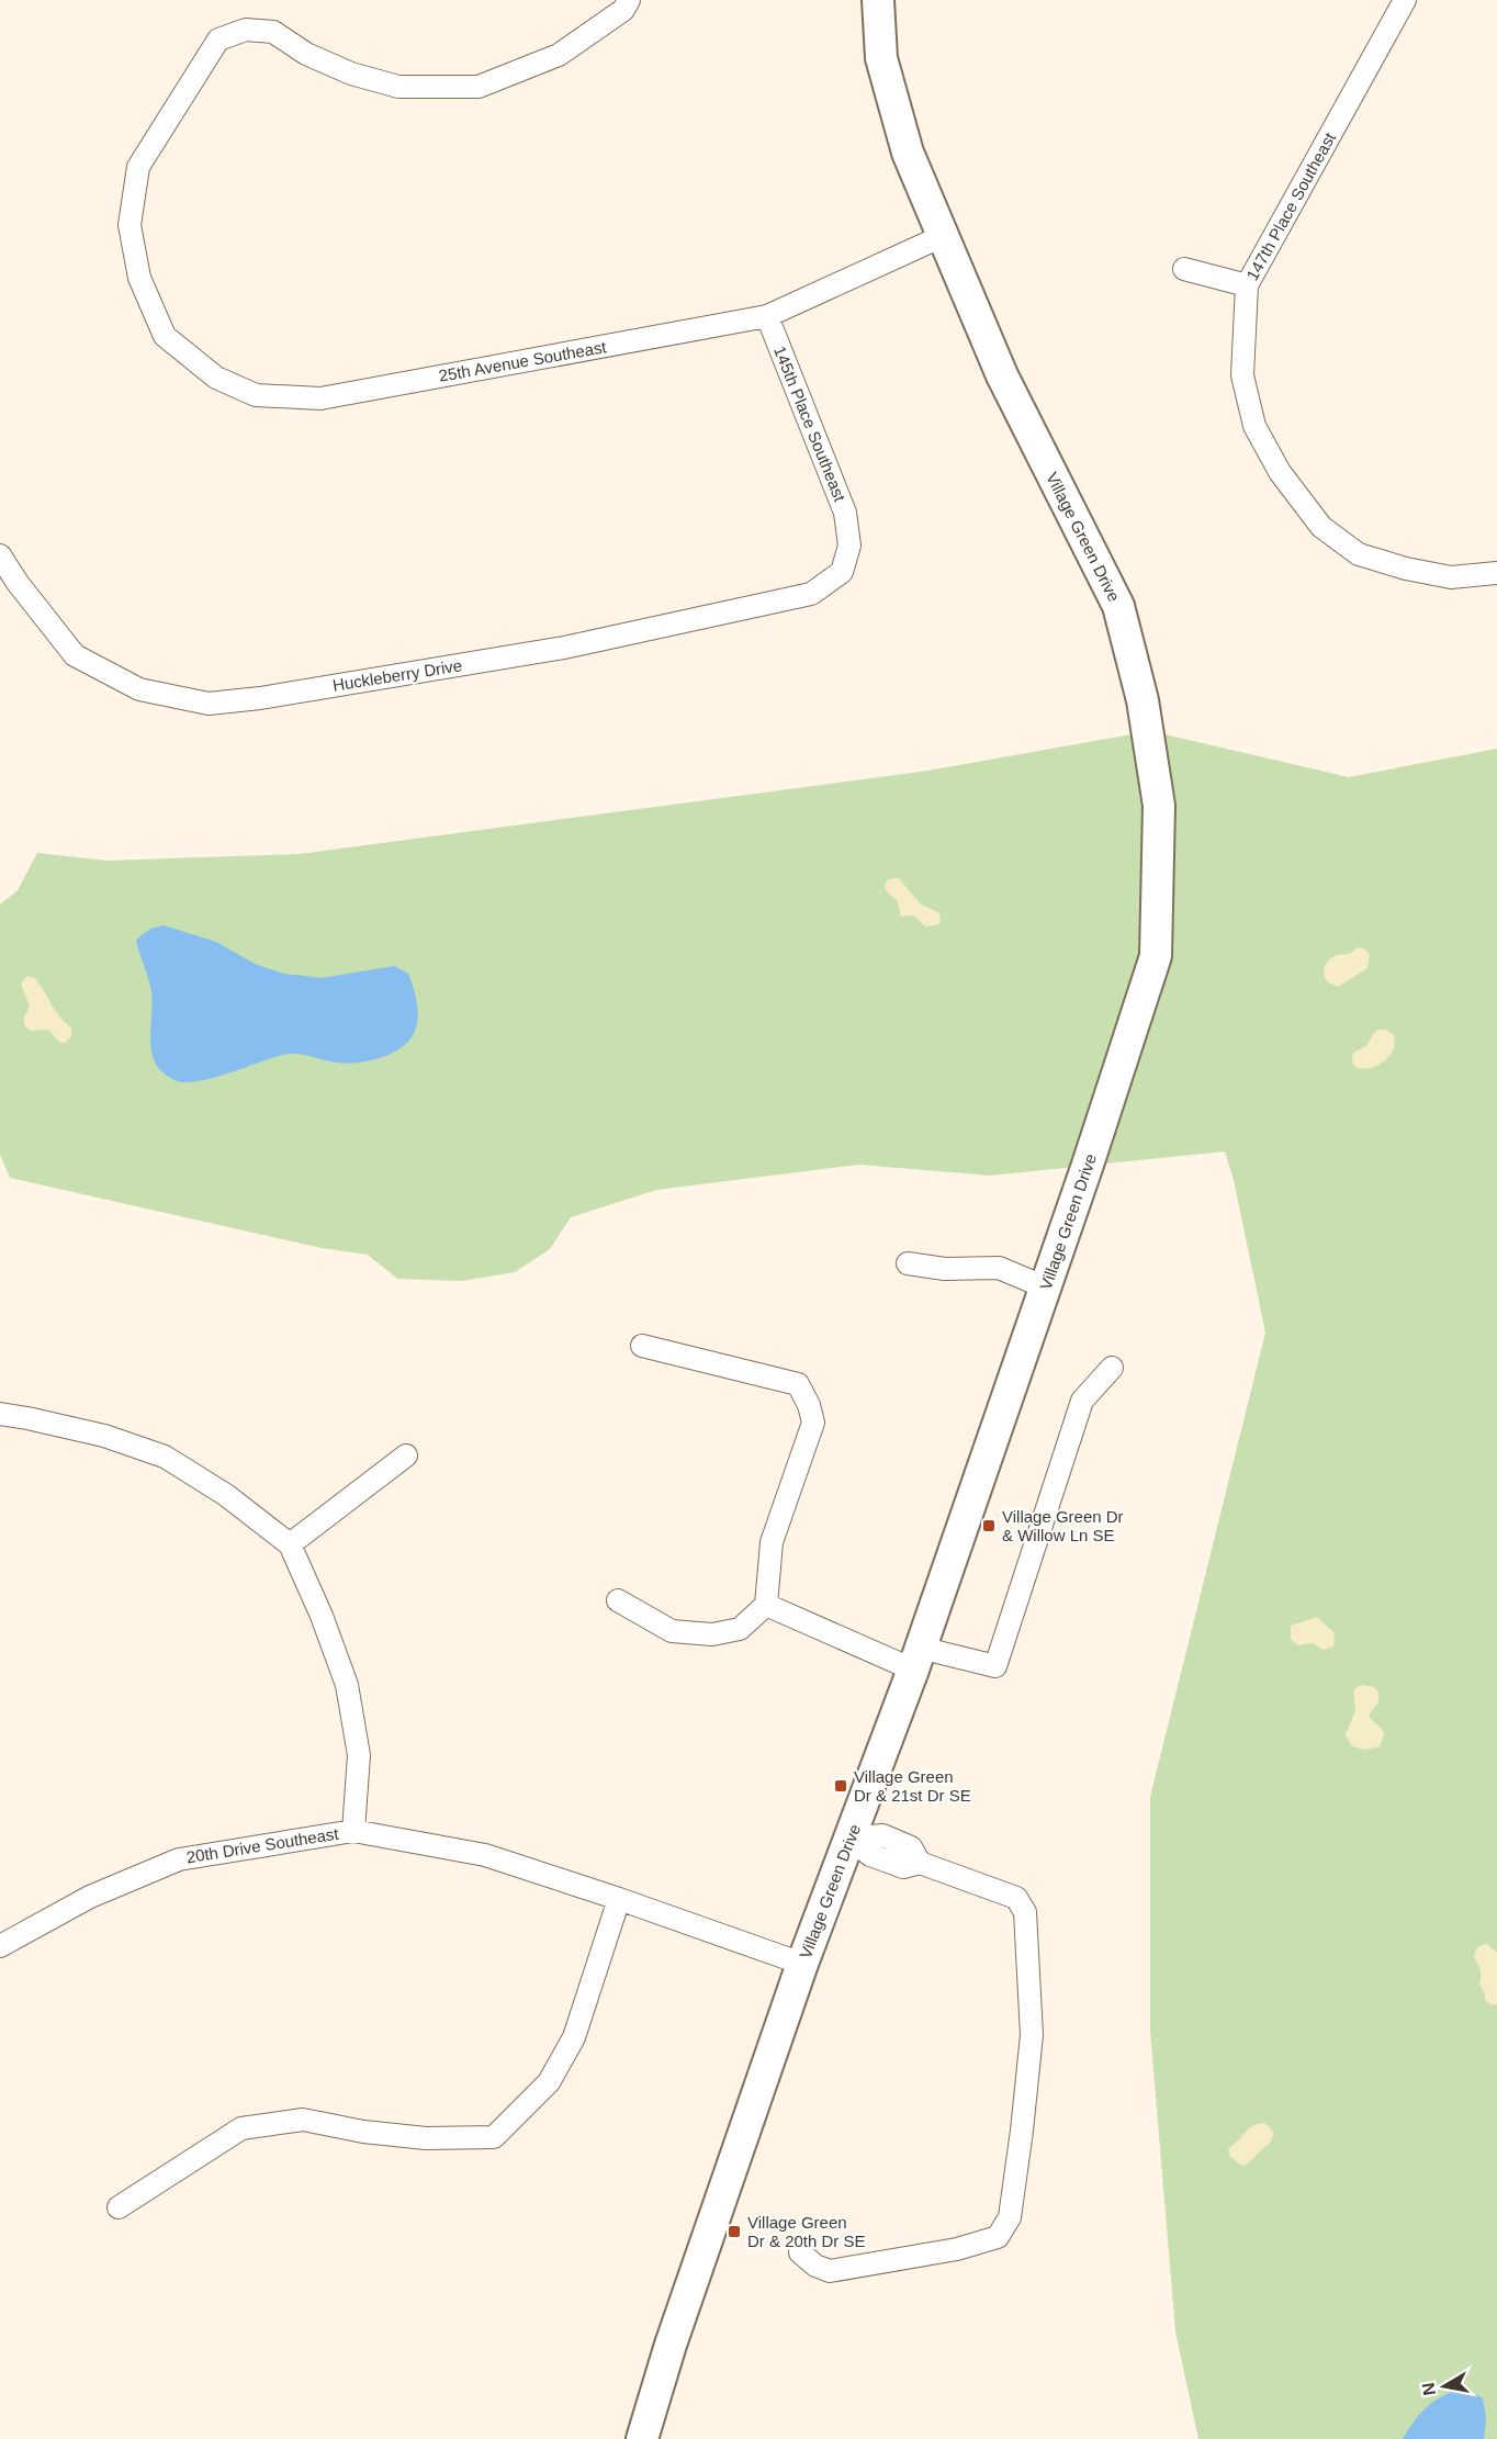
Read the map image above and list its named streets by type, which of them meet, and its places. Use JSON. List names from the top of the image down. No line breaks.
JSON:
{"streets":{"street":["147th Place Southeast","25th Avenue Southeast","145th Place Southeast","Village Green Drive","Huckleberry Drive","20th Drive Southeast"]},"crossings":[["25th Avenue Southeast","145th Place Southeast"],["25th Avenue Southeast","Village Green Drive"],["145th Place Southeast","Huckleberry Drive"],["Village Green Drive","20th Drive Southeast"]],"places":{"transit":["Village Green Dr & Willow Ln SE","Village Green Dr & 21st Dr SE","Village Green Dr & 20th Dr SE"]},"north":"left"}
